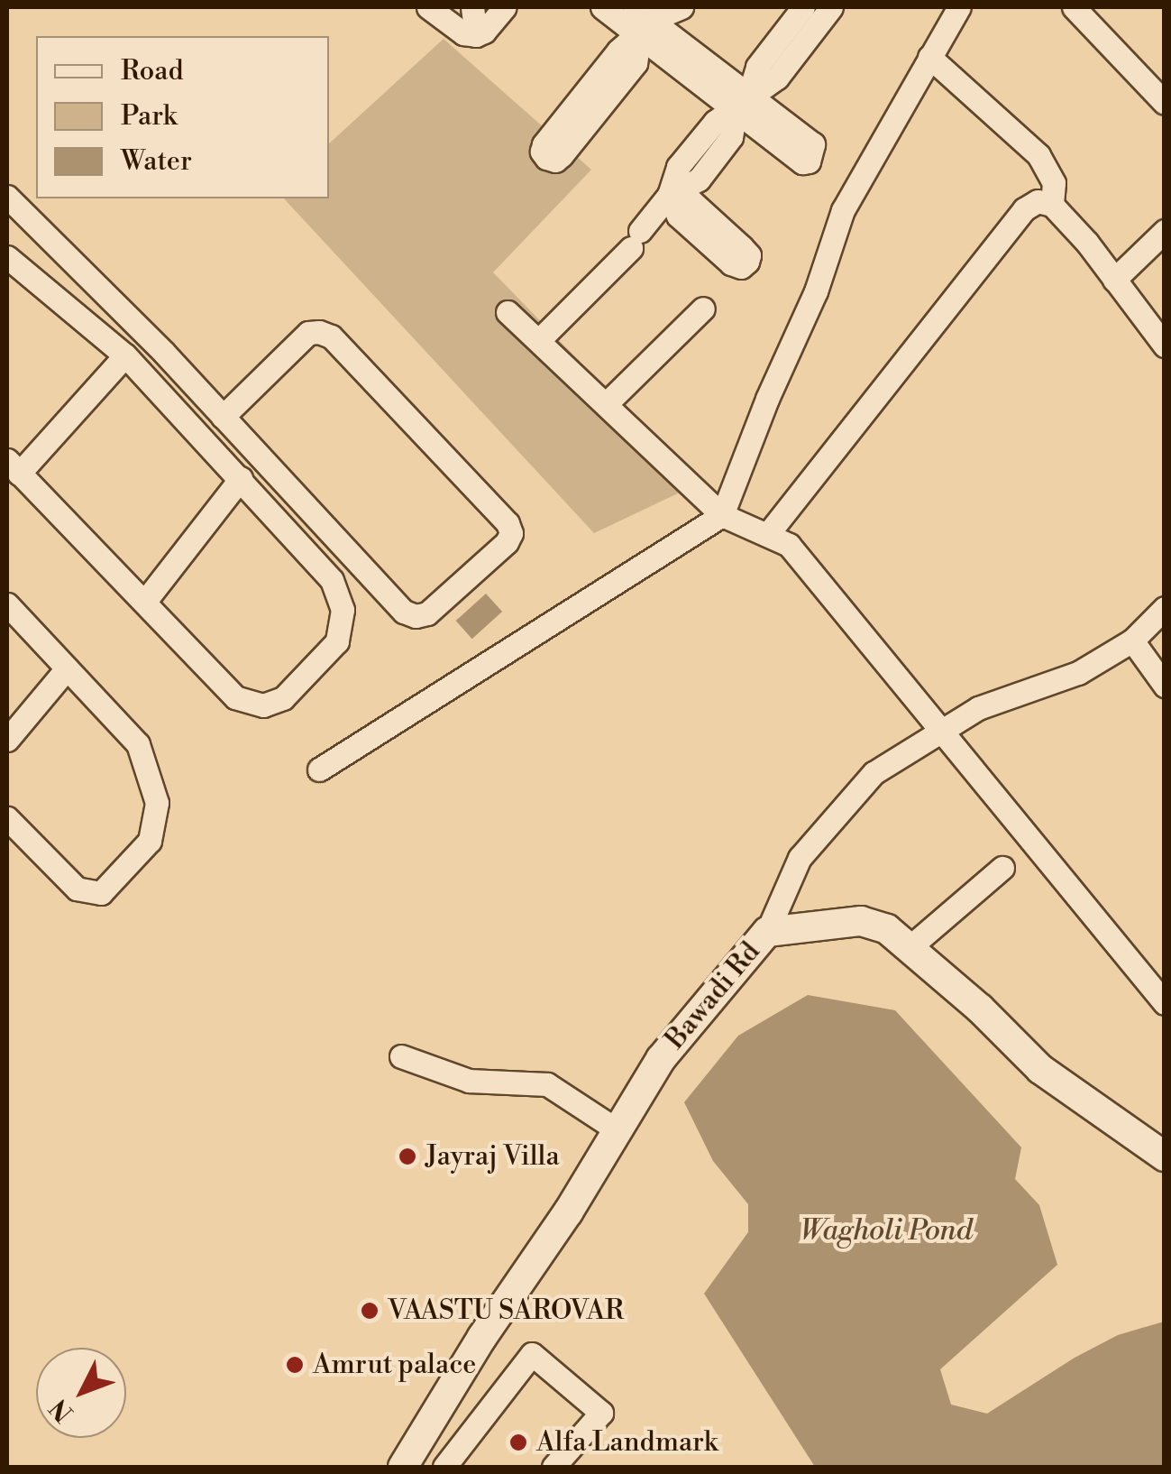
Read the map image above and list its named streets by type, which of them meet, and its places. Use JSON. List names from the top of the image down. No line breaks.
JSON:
{"streets":{"street":["Bawadi Rd"]},"water":["Wagholi Pond"],"places":["Jayraj Villa","VAASTU SAROVAR","Amrut palace","Alfa Landmark"],"legend":["Road","Park","Water"],"north":"bottom left"}
